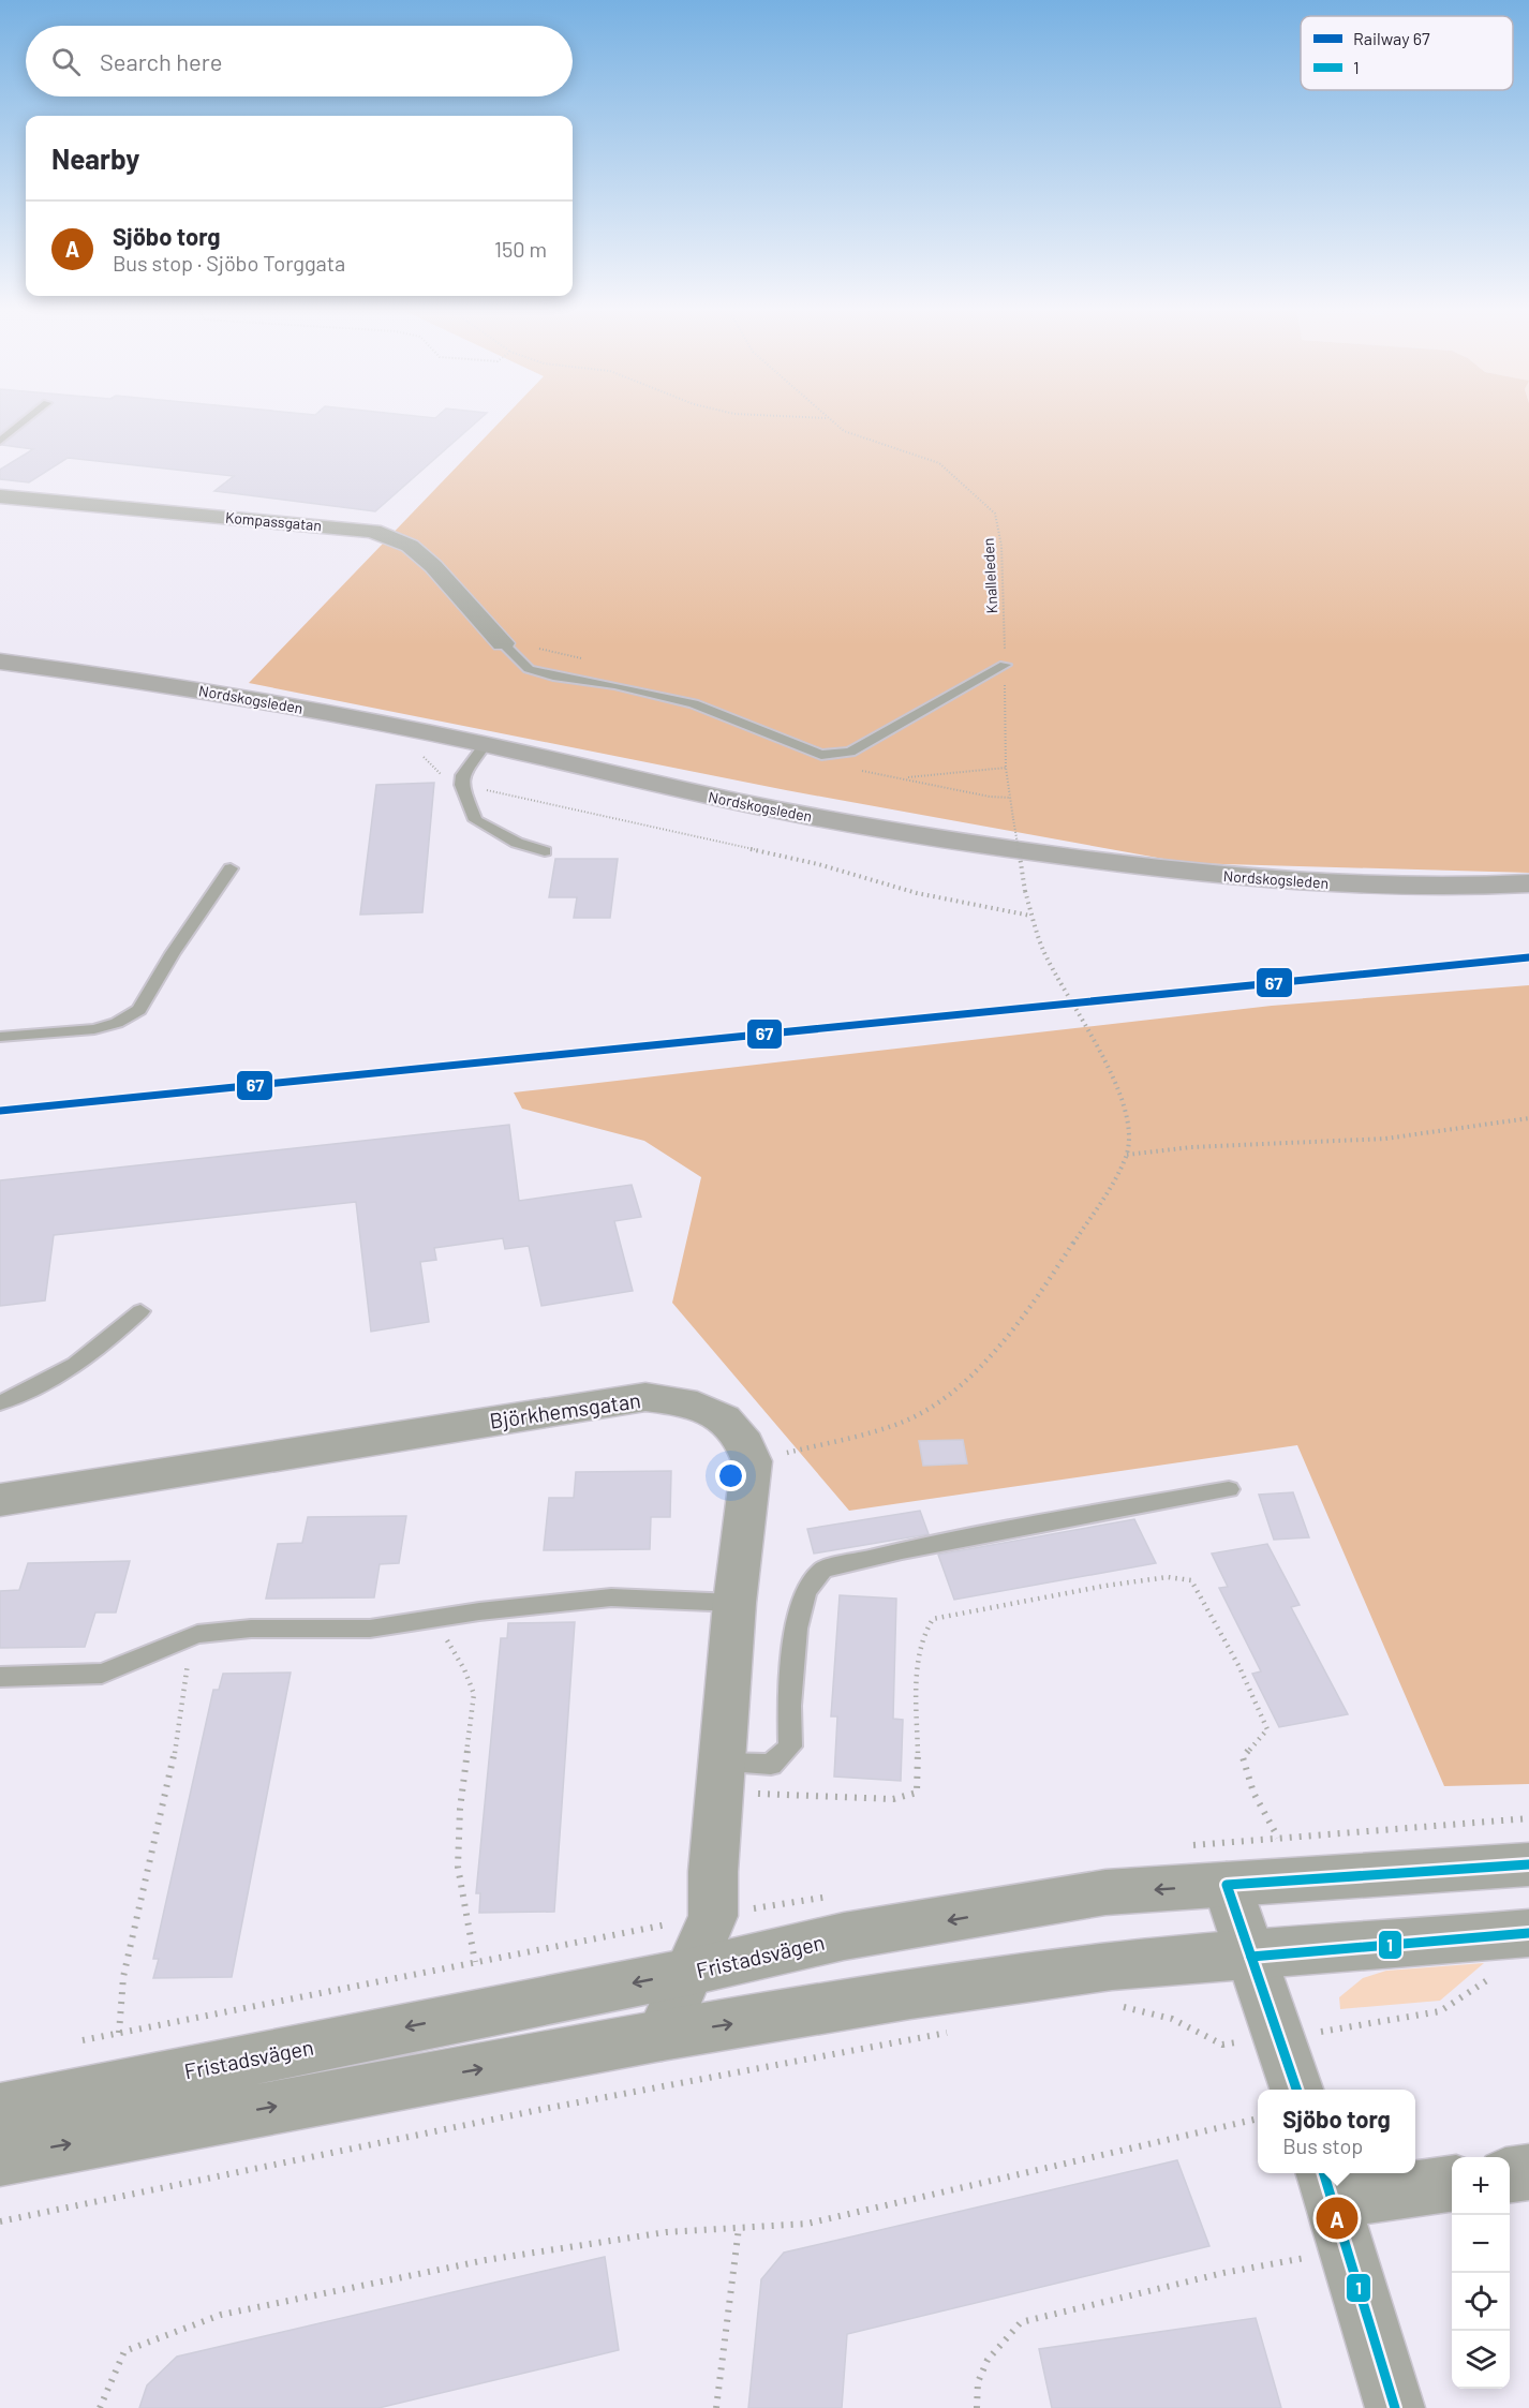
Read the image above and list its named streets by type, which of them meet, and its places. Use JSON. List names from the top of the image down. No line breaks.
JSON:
{"streets":{"main road":["Nordskogsleden"],"street":["Kompassgatan","Björkhemsgatan","Fristadsvägen"],"path":["Knalleleden"]},"lines":["rail line 67","transit line 1"],"legend":["Railway 67","1"],"page":{"search":"Search here","heading":"Nearby","list":[{"mark":"A","name":"Sjöbo torg","note":"Bus stop · Sjöbo Torggata","value":"150 m"}],"popup":["Sjöbo torg","Bus stop"],"map_buttons":["+","−"],"pins":"A"}}
